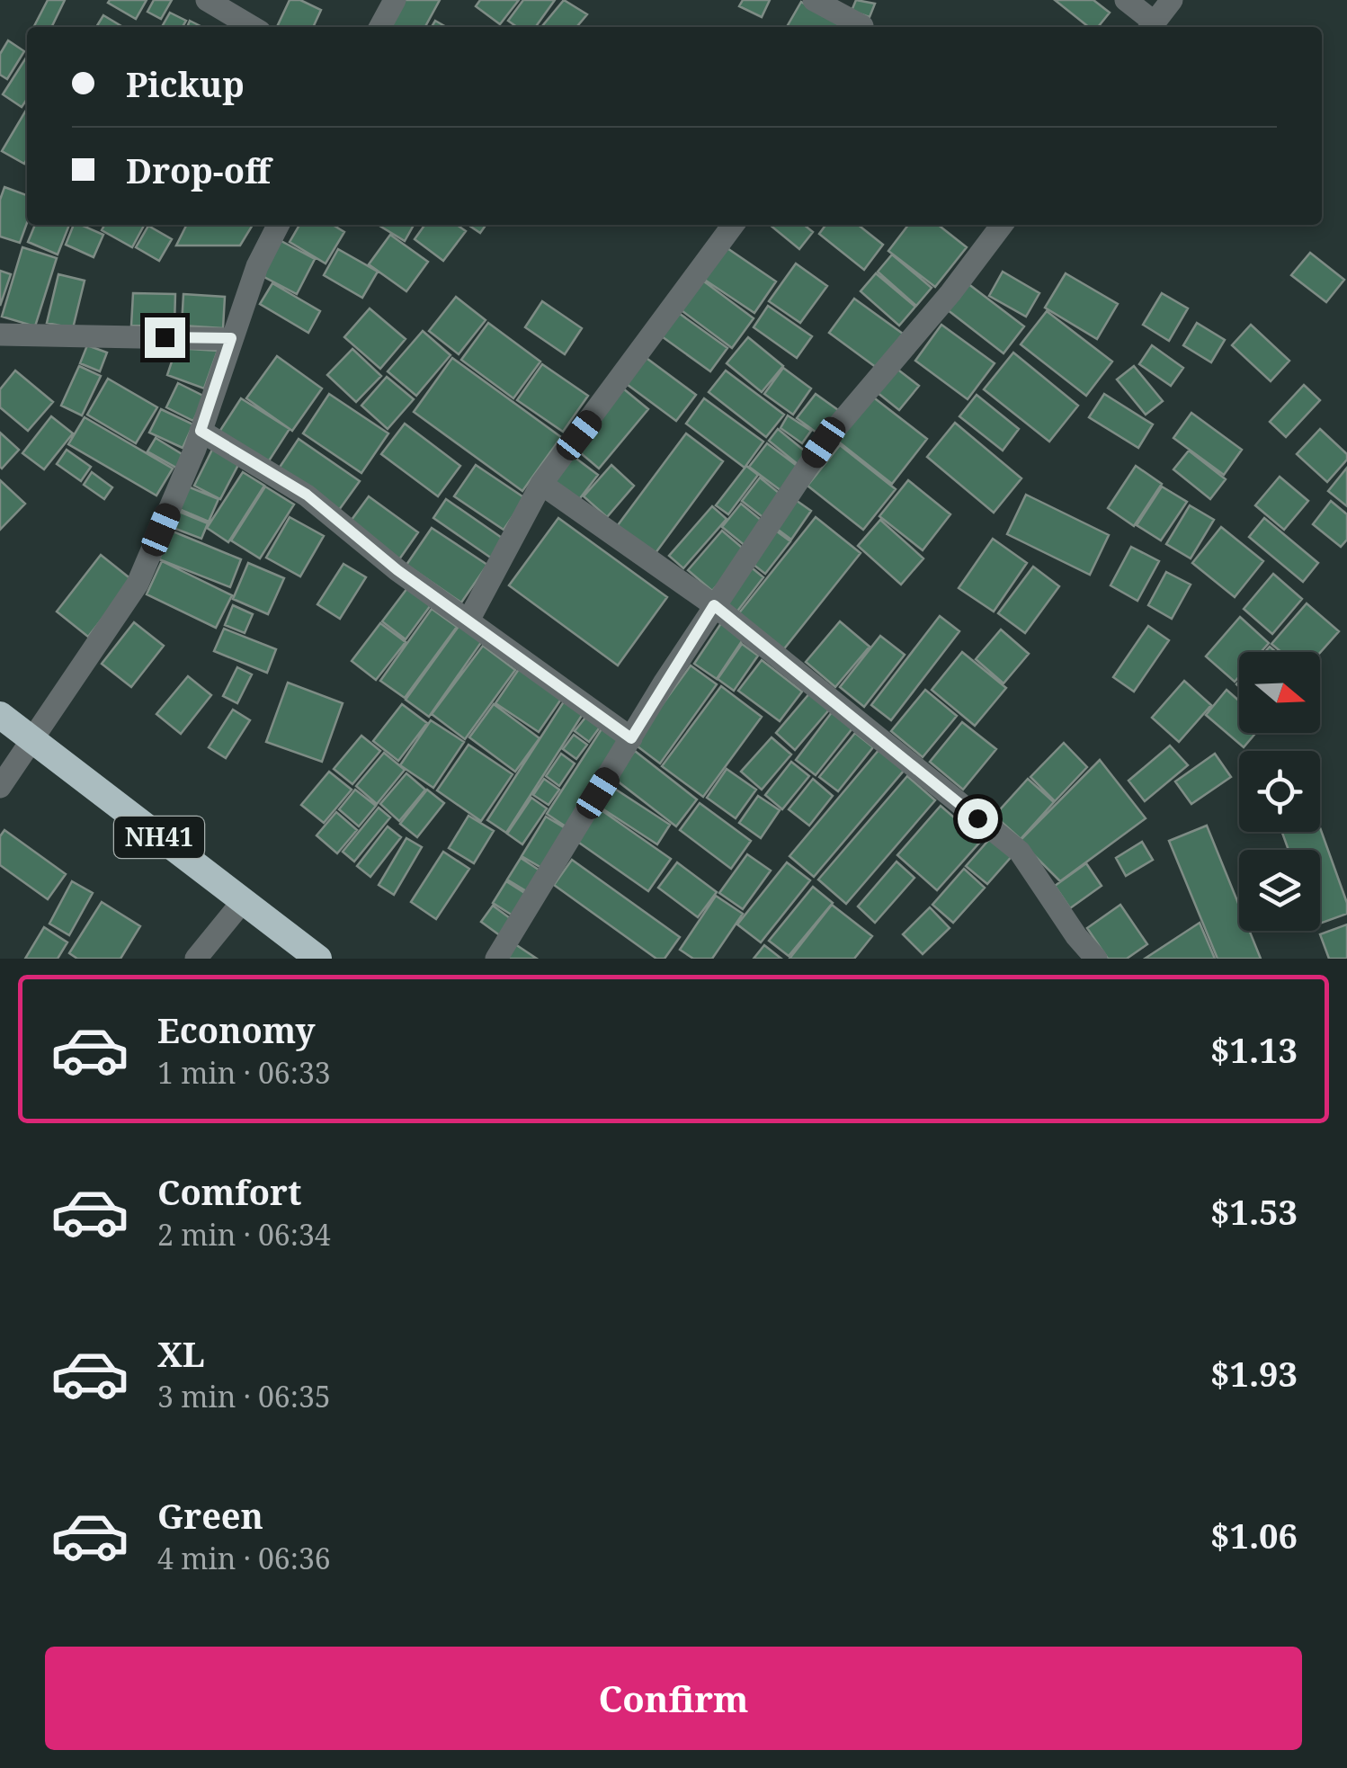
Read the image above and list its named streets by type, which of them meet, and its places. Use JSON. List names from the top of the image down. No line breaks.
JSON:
{"streets":{"highway":["NH41"]},"north":"right","page":{"banner":["Pickup","Drop-off"],"list":[{"name":"Economy","note":"1 min · 06:33","value":"$1.13"},{"name":"Comfort","note":"2 min · 06:34","value":"$1.53"},{"name":"XL","note":"3 min · 06:35","value":"$1.93"},{"name":"Green","note":"4 min · 06:36","value":"$1.06"}],"buttons":"Confirm"}}
